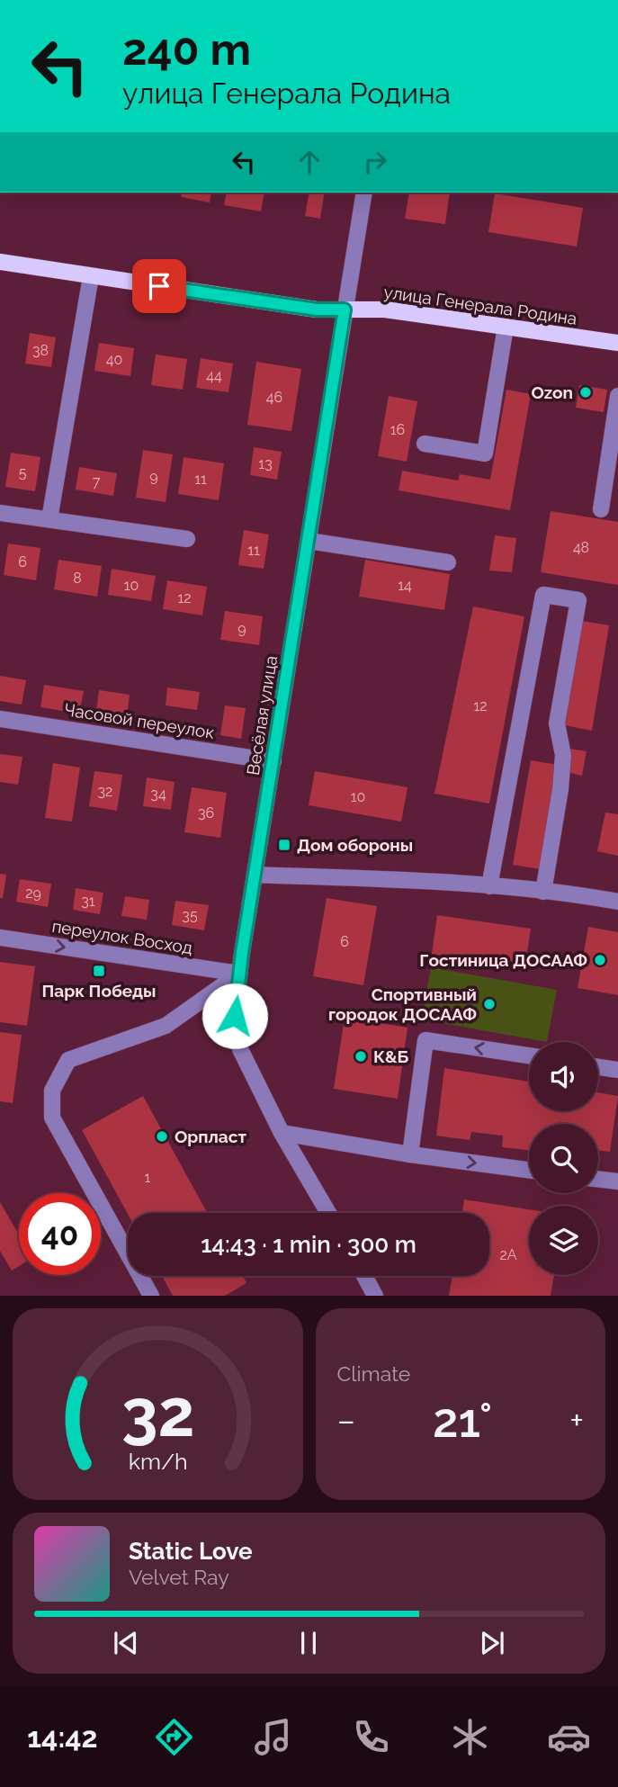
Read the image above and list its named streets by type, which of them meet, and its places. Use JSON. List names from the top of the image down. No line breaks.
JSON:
{"streets":{"main road":["улица Генерала Родина"],"street":["Весёлая улица","Часовой переулок","переулок Восход"]},"crossings":[["улица Генерала Родина","Весёлая улица"],["Весёлая улица","Часовой переулок"],["Весёлая улица","переулок Восход"]],"one_way":["переулок Восход"],"places":{"other":["Ozon","Гостиница ДОСААФ","Спортивный городок ДОСААФ","К&Б","Орпласт"],"transit":["Дом обороны","Парк Победы"]},"house_numbers":["38","40","44","46","16","13","5","9","11","7","48","11","6","8","10","14","12","9","12","32","34","10","36","29","31","35","6","1","2А"],"page":{"turn":["240 m","улица Генерала Родина"],"limit":"40","trip":"14:43 · 1 min · 300 m","tile":"Climate","heat":["−","21°","+"],"song":["Static Love","Velvet Ray"],"tabs":"14:42","gauge":["32","km/h"]}}
